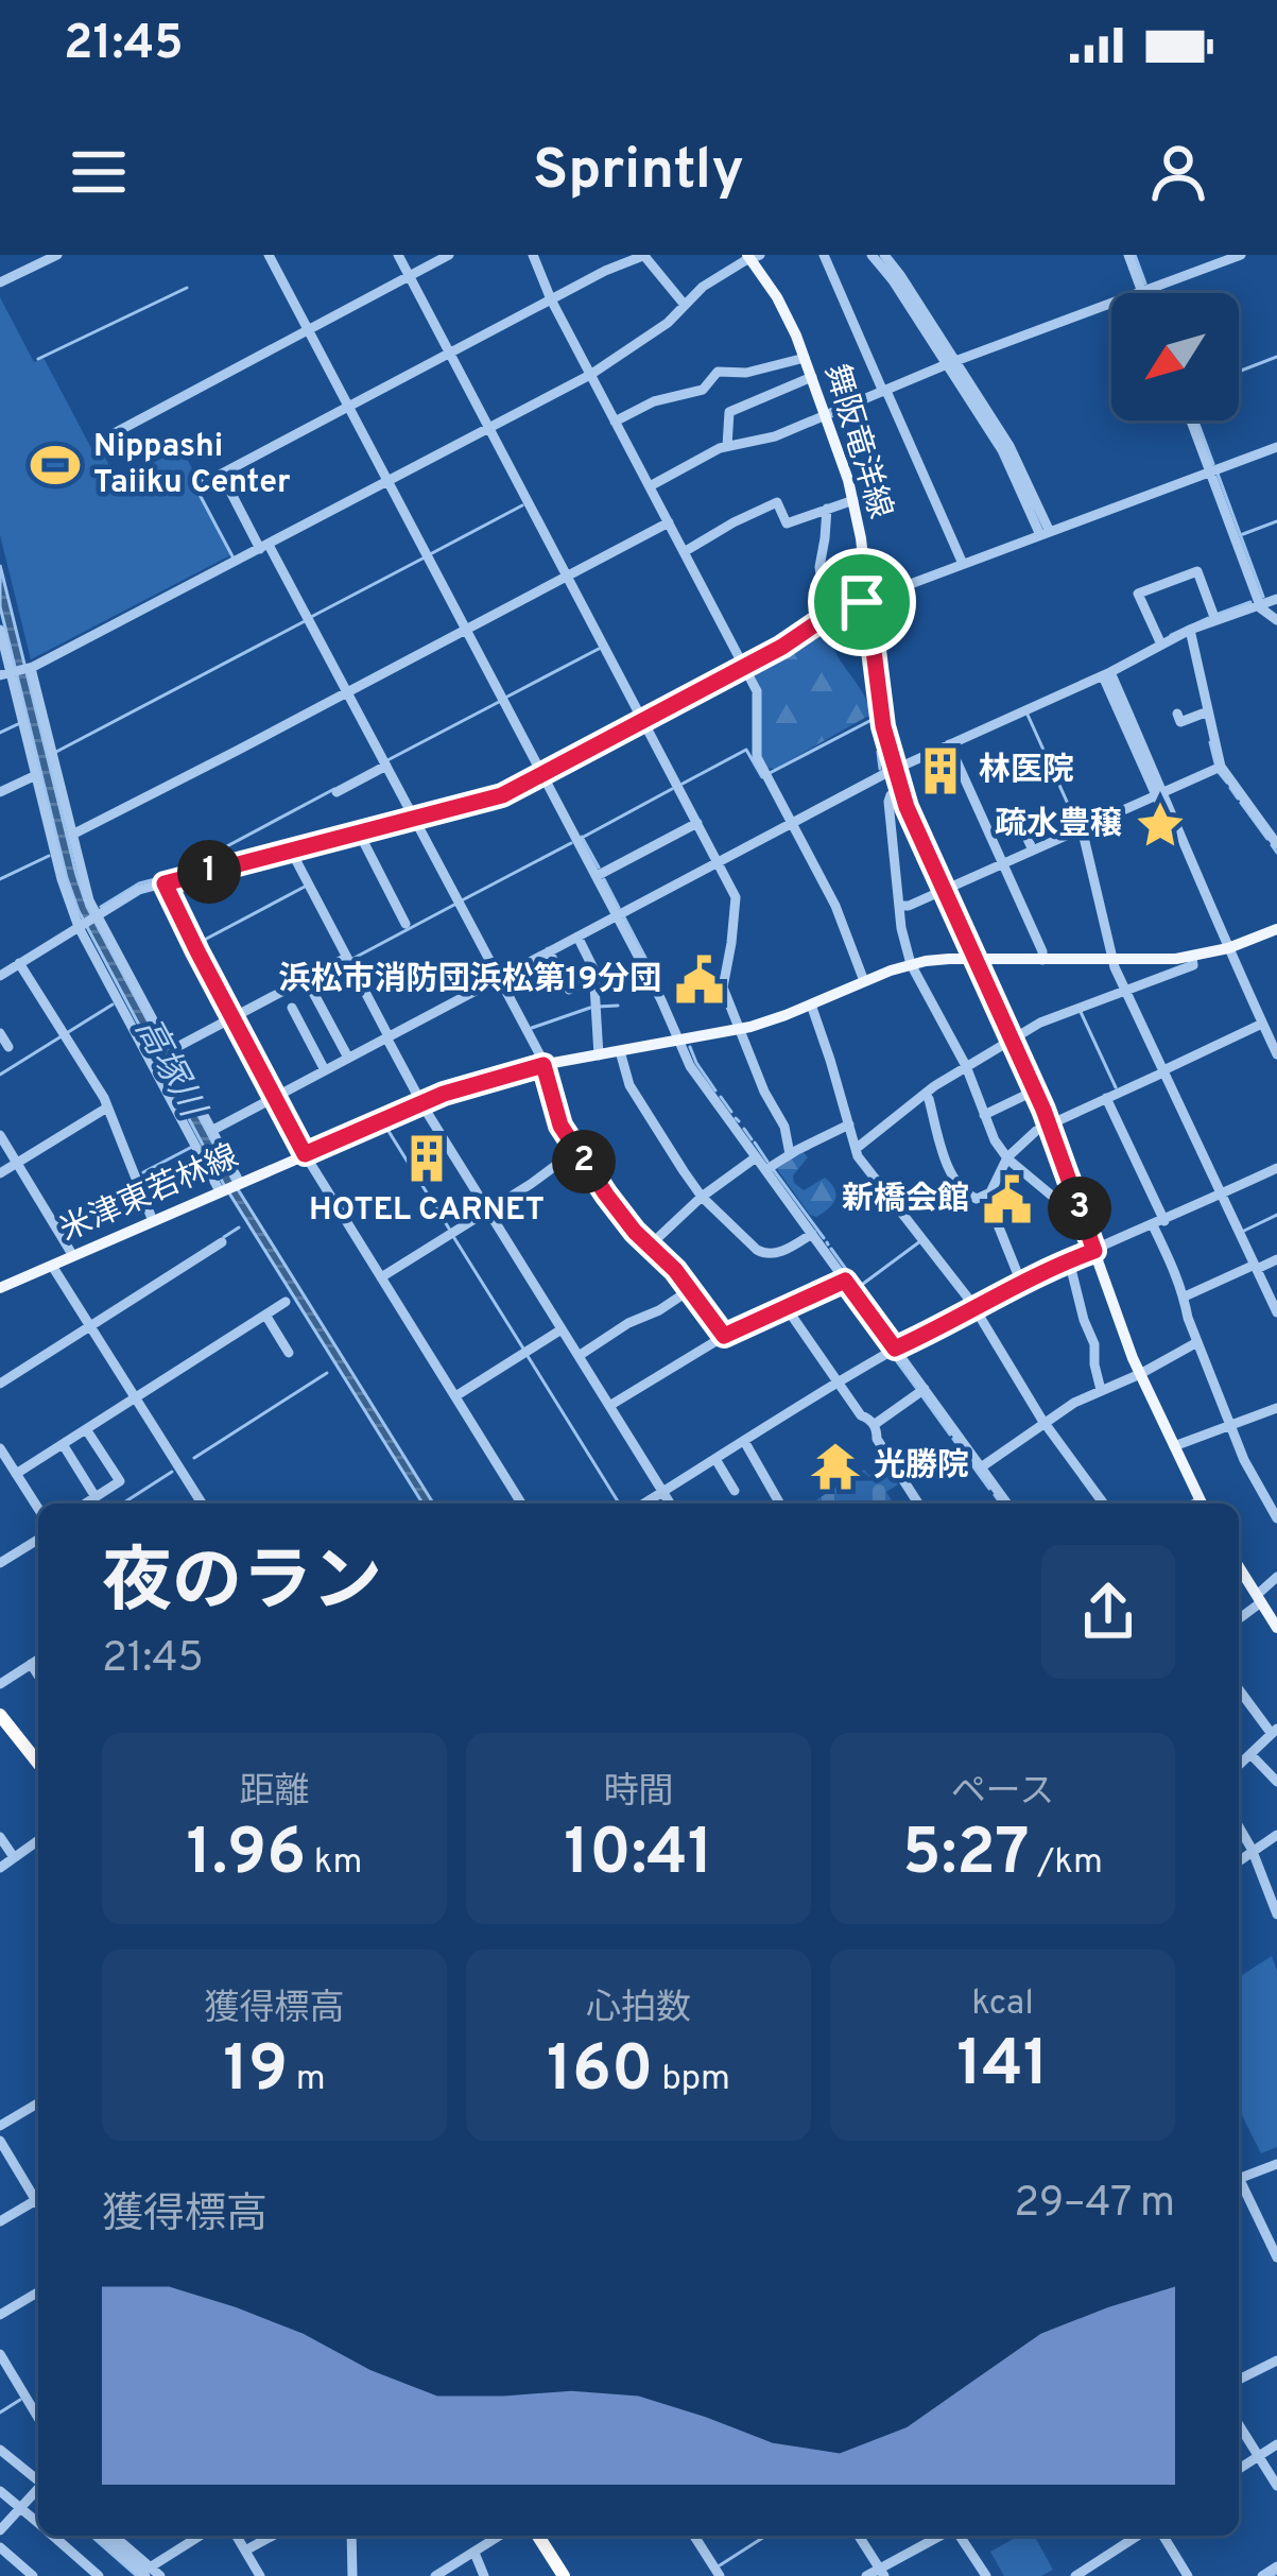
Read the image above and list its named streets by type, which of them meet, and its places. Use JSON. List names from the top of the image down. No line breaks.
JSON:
{"streets":{"main road":["舞阪竜洋線","米津東若林線"]},"crossings":[["舞阪竜洋線","米津東若林線"]],"water":["高塚川"],"places":{"sports":["Nippashi Taiiku Center"],"building":["林医院","HOTEL CARNET"],"place":["疏水豊穣"],"public building":["浜松市消防団浜松第19分団","新橋会館"],"temple":["光勝院"]},"north":"bottom left","page":{"status":"21:45","header":"Sprintly","pins":["1","2","3"],"heading":["夜のラン","21:45"],"stats":[["距離","1.96 km"],["時間","10:41"],["ペース","5:27 /km"],["獲得標高","19 m"],["心拍数","160 bpm"],["kcal","141"]],"chart":["獲得標高","29–47 m"]}}
